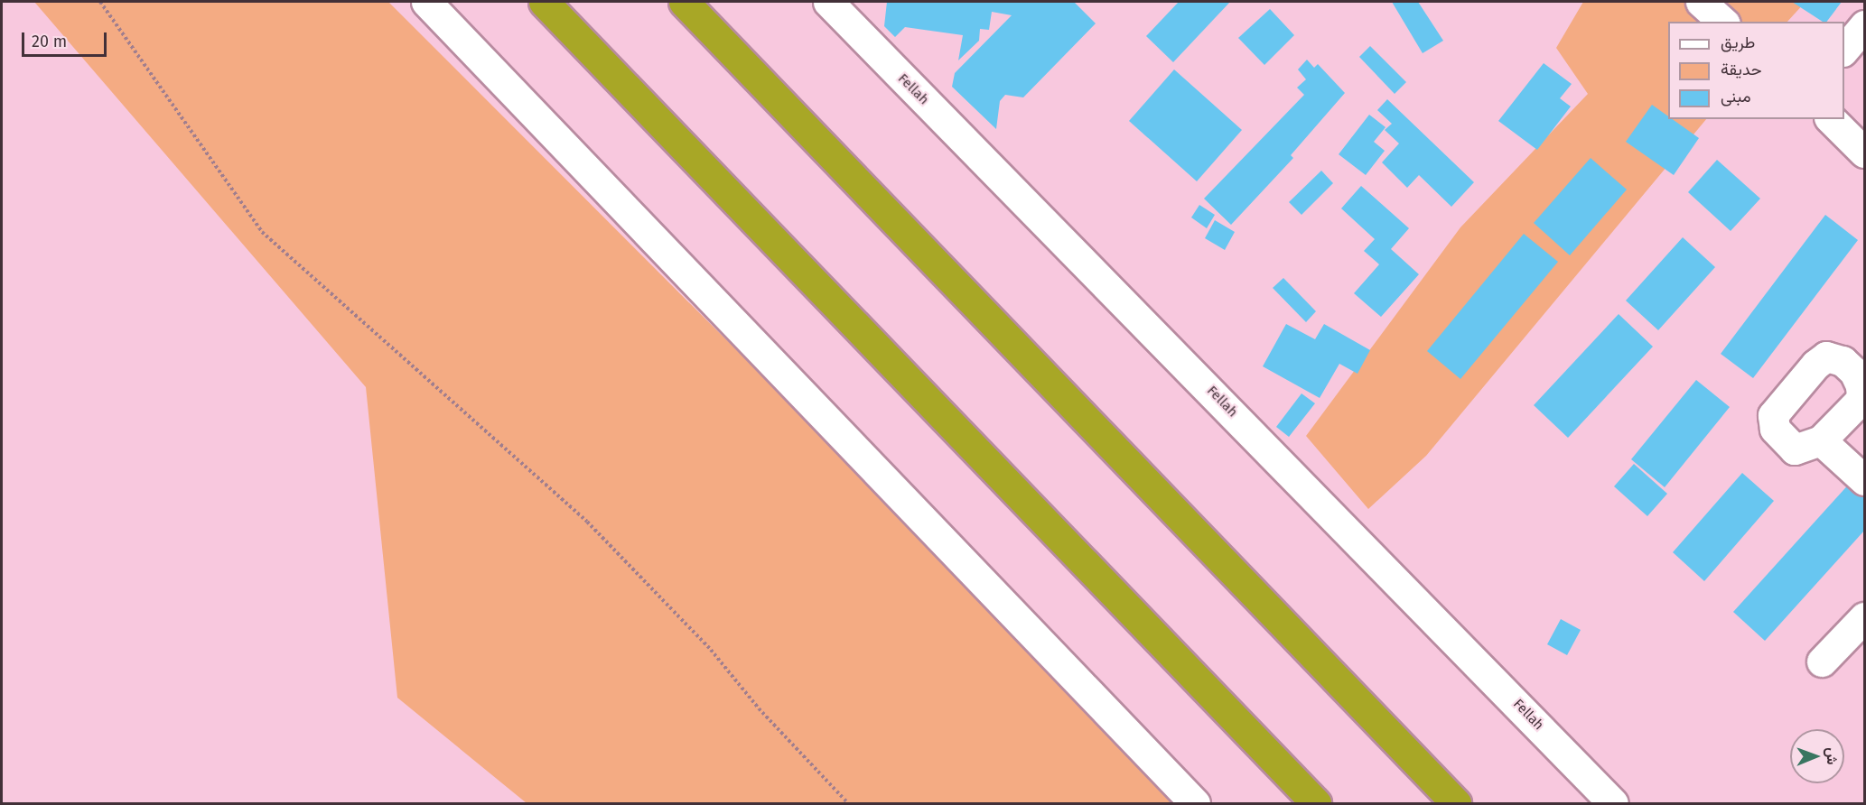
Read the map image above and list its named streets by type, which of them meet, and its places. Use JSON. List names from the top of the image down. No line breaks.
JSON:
{"streets":{"street":["Fellah"]},"legend":["طريق","حديقة","مبنى"],"scale_bar":"20 m","north":"right"}
